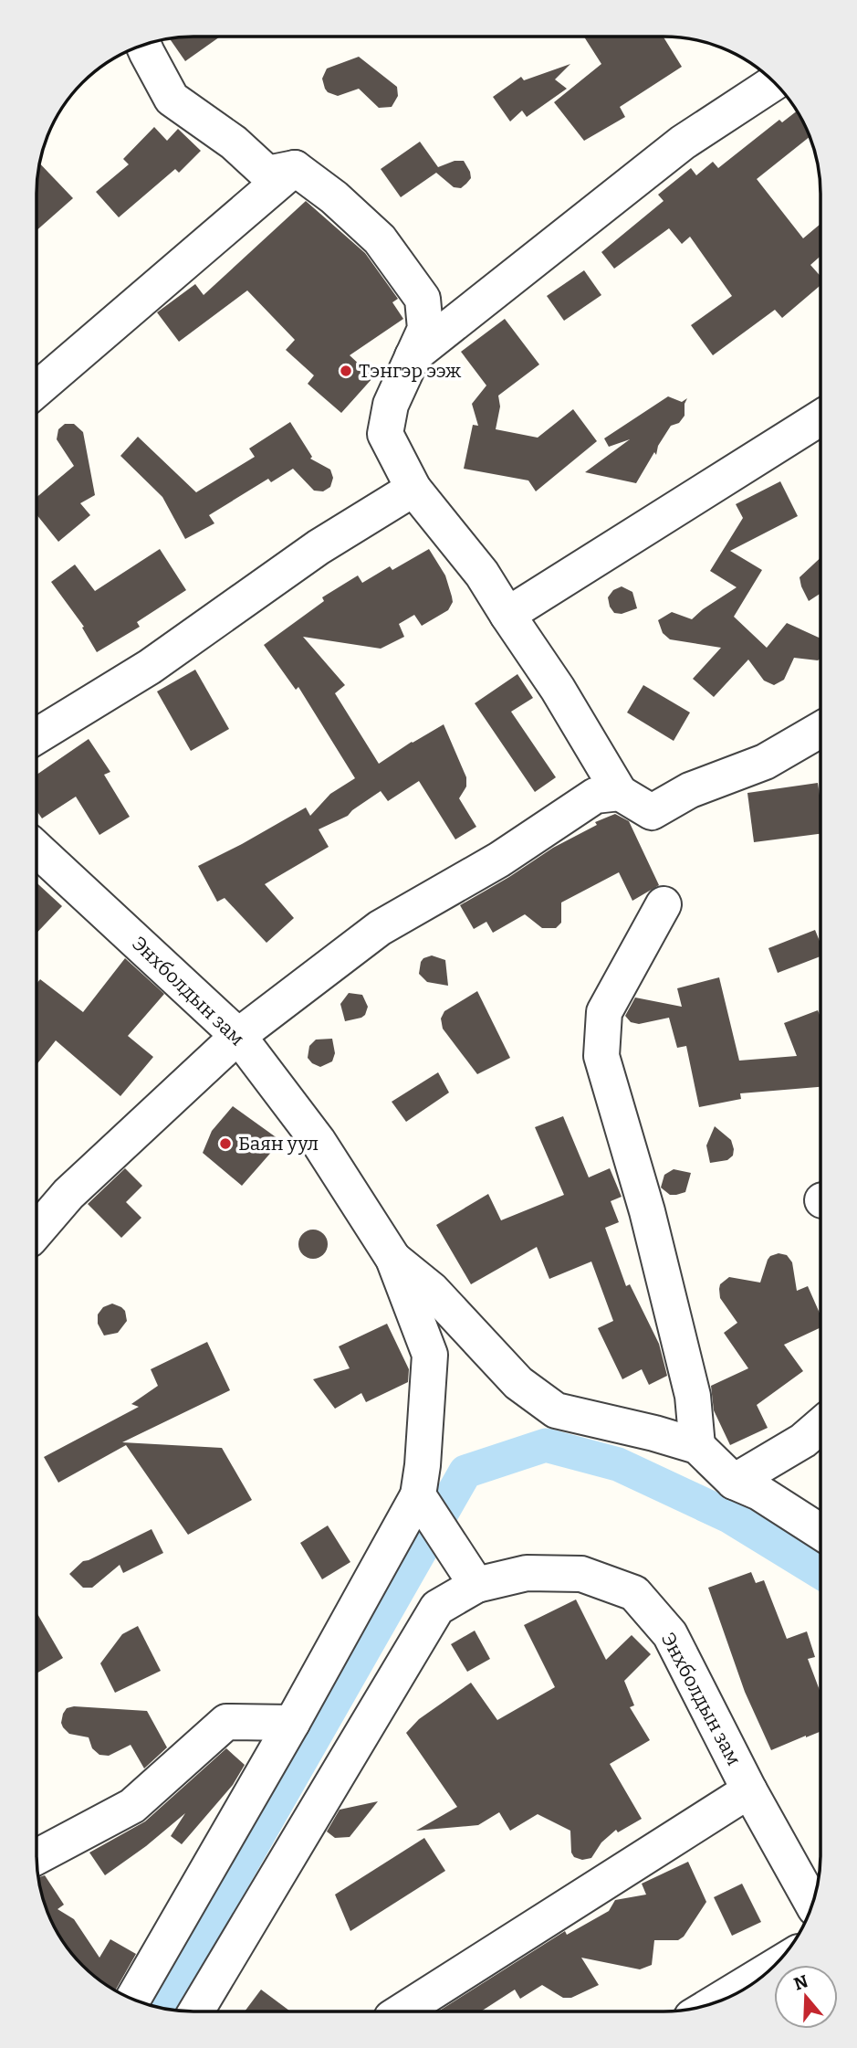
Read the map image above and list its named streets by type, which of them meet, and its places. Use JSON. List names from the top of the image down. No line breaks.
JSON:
{"streets":{"street":["Энхболдын зам"]},"places":["Тэнгэр ээж","Баян уул"],"north":"top"}
